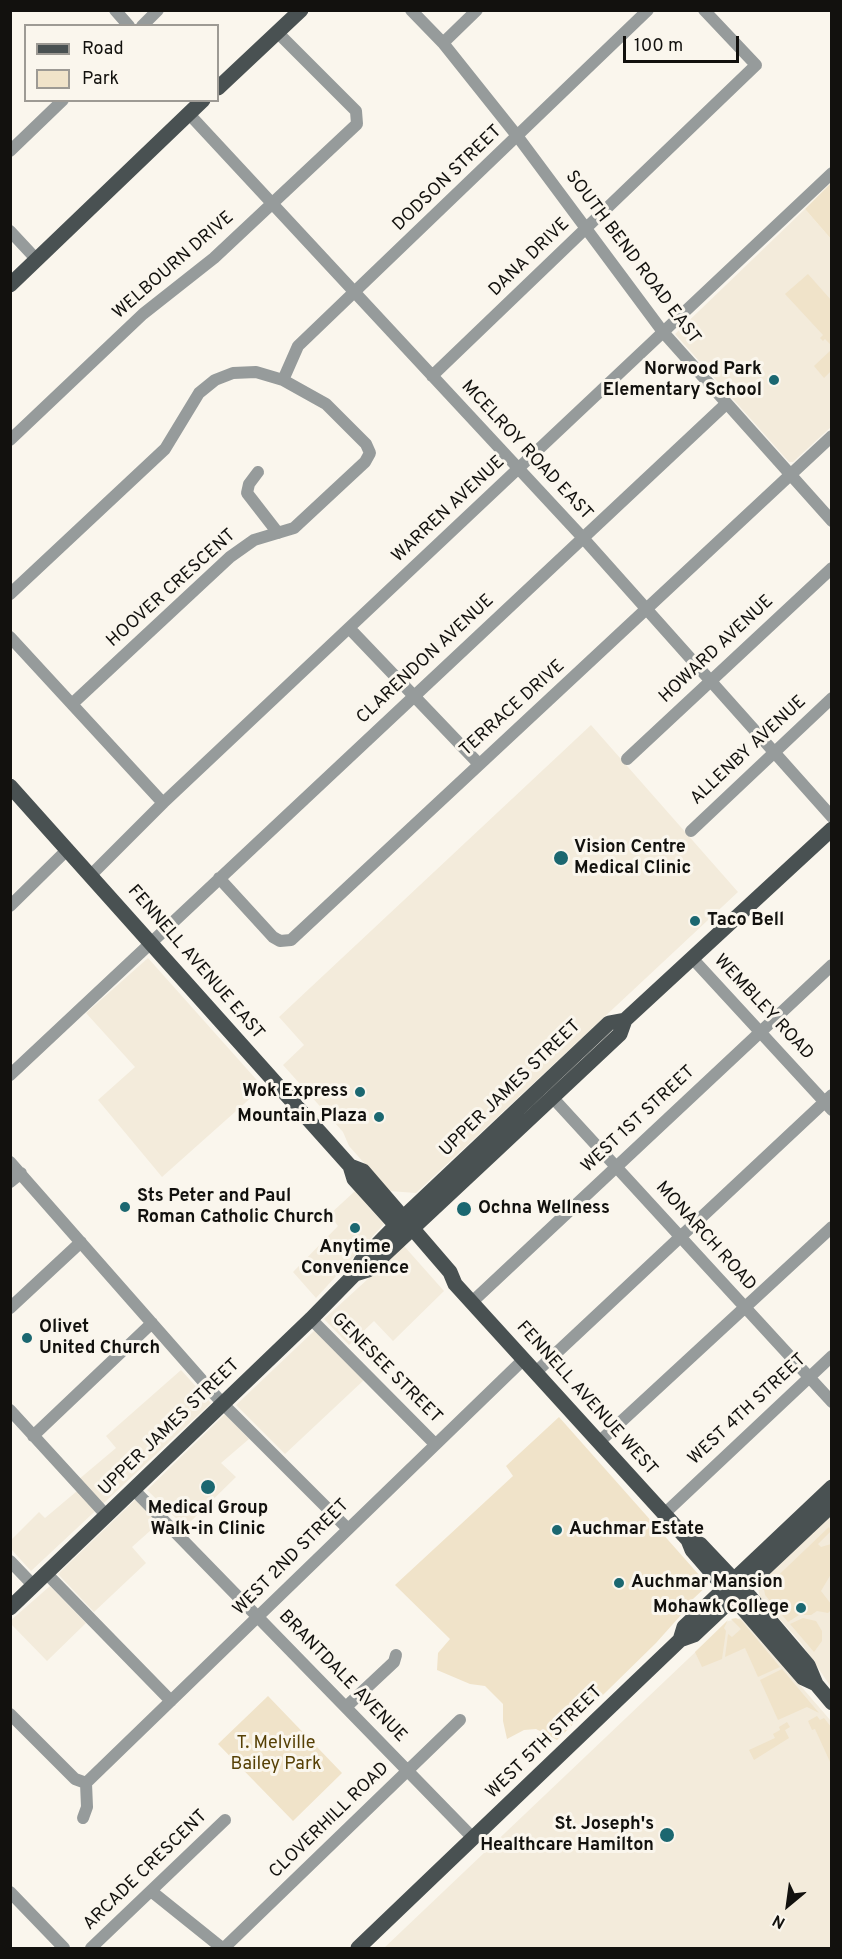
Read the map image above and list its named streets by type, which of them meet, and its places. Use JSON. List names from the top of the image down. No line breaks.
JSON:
{"streets":{"main road":["FENNELL AVENUE EAST","UPPER JAMES STREET","FENNELL AVENUE WEST","WEST 5TH STREET"],"street":["DODSON STREET","DANA DRIVE","SOUTH BEND ROAD EAST","WELBOURN DRIVE","MCELROY ROAD EAST","WARREN AVENUE","HOOVER CRESCENT","HOWARD AVENUE","CLARENDON AVENUE","TERRACE DRIVE","ALLENBY AVENUE","WEMBLEY ROAD","WEST 1ST STREET","MONARCH ROAD","GENESEE STREET","WEST 4TH STREET","WEST 2ND STREET","BRANTDALE AVENUE","CLOVERHILL ROAD","ARCADE CRESCENT"]},"crossings":[["DODSON STREET","SOUTH BEND ROAD EAST"],["DODSON STREET","MCELROY ROAD EAST"],["DODSON STREET","HOOVER CRESCENT"],["DANA DRIVE","SOUTH BEND ROAD EAST"],["DANA DRIVE","MCELROY ROAD EAST"],["SOUTH BEND ROAD EAST","WARREN AVENUE"],["SOUTH BEND ROAD EAST","CLARENDON AVENUE"],["SOUTH BEND ROAD EAST","TERRACE DRIVE"],["WELBOURN DRIVE","MCELROY ROAD EAST"],["MCELROY ROAD EAST","WARREN AVENUE"],["MCELROY ROAD EAST","HOWARD AVENUE"],["MCELROY ROAD EAST","CLARENDON AVENUE"],["MCELROY ROAD EAST","TERRACE DRIVE"],["MCELROY ROAD EAST","ALLENBY AVENUE"],["WARREN AVENUE","FENNELL AVENUE EAST"],["CLARENDON AVENUE","TERRACE DRIVE"],["CLARENDON AVENUE","FENNELL AVENUE EAST"],["FENNELL AVENUE EAST","UPPER JAMES STREET"],["FENNELL AVENUE EAST","FENNELL AVENUE WEST"],["WEMBLEY ROAD","UPPER JAMES STREET"],["WEMBLEY ROAD","WEST 1ST STREET"],["UPPER JAMES STREET","MONARCH ROAD"],["UPPER JAMES STREET","GENESEE STREET"],["UPPER JAMES STREET","FENNELL AVENUE WEST"],["UPPER JAMES STREET","BRANTDALE AVENUE"],["WEST 1ST STREET","MONARCH ROAD"],["WEST 1ST STREET","FENNELL AVENUE WEST"],["MONARCH ROAD","WEST 4TH STREET"],["GENESEE STREET","WEST 2ND STREET"],["FENNELL AVENUE WEST","WEST 4TH STREET"],["FENNELL AVENUE WEST","WEST 2ND STREET"],["FENNELL AVENUE WEST","WEST 5TH STREET"],["WEST 2ND STREET","BRANTDALE AVENUE"],["BRANTDALE AVENUE","WEST 5TH STREET"],["BRANTDALE AVENUE","CLOVERHILL ROAD"]],"parks":["T. Melville Bailey Park"],"places":["Norwood Park Elementary School","Vision Centre Medical Clinic","Taco Bell","Wok Express","Mountain Plaza","Sts Peter and Paul Roman Catholic Church","Ochna Wellness","Anytime Convenience","Olivet United Church","Medical Group Walk-in Clinic","Auchmar Estate","Auchmar Mansion","Mohawk College","St. Joseph's Healthcare Hamilton"],"legend":["Road","Park"],"scale_bar":"100 m","north":"bottom left"}
